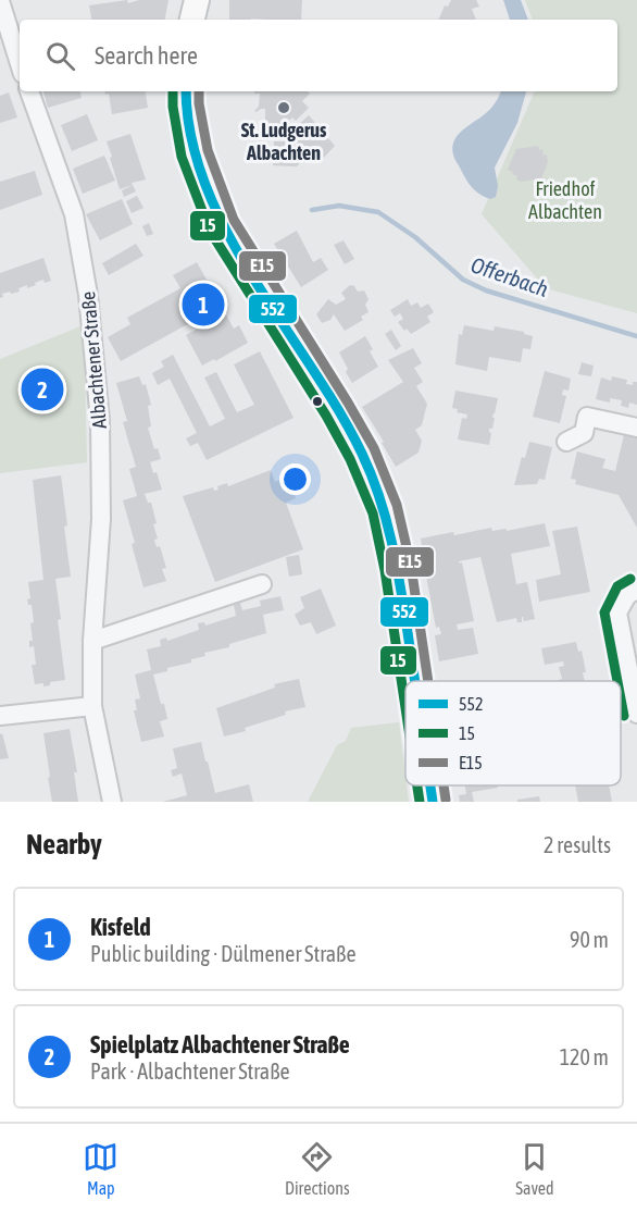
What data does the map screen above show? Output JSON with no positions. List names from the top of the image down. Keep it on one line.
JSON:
{"streets":{"street":["Albachtener Straße"]},"water":["Offerbach"],"parks":["Friedhof Albachten"],"places":["St. Ludgerus Albachten"],"lines":["transit line 552","transit line 15","transit line E15"],"legend":["552","15","E15"],"page":{"search":"Search here","pins":["1","2"],"heading":["Nearby","2 results"],"list":[{"mark":"1","name":"Kisfeld","note":"Public building · Dülmener Straße","value":"90 m"},{"mark":"2","name":"Spielplatz Albachtener Straße","note":"Park · Albachtener Straße","value":"120 m"}],"nav":["Map","Directions","Saved"]}}
